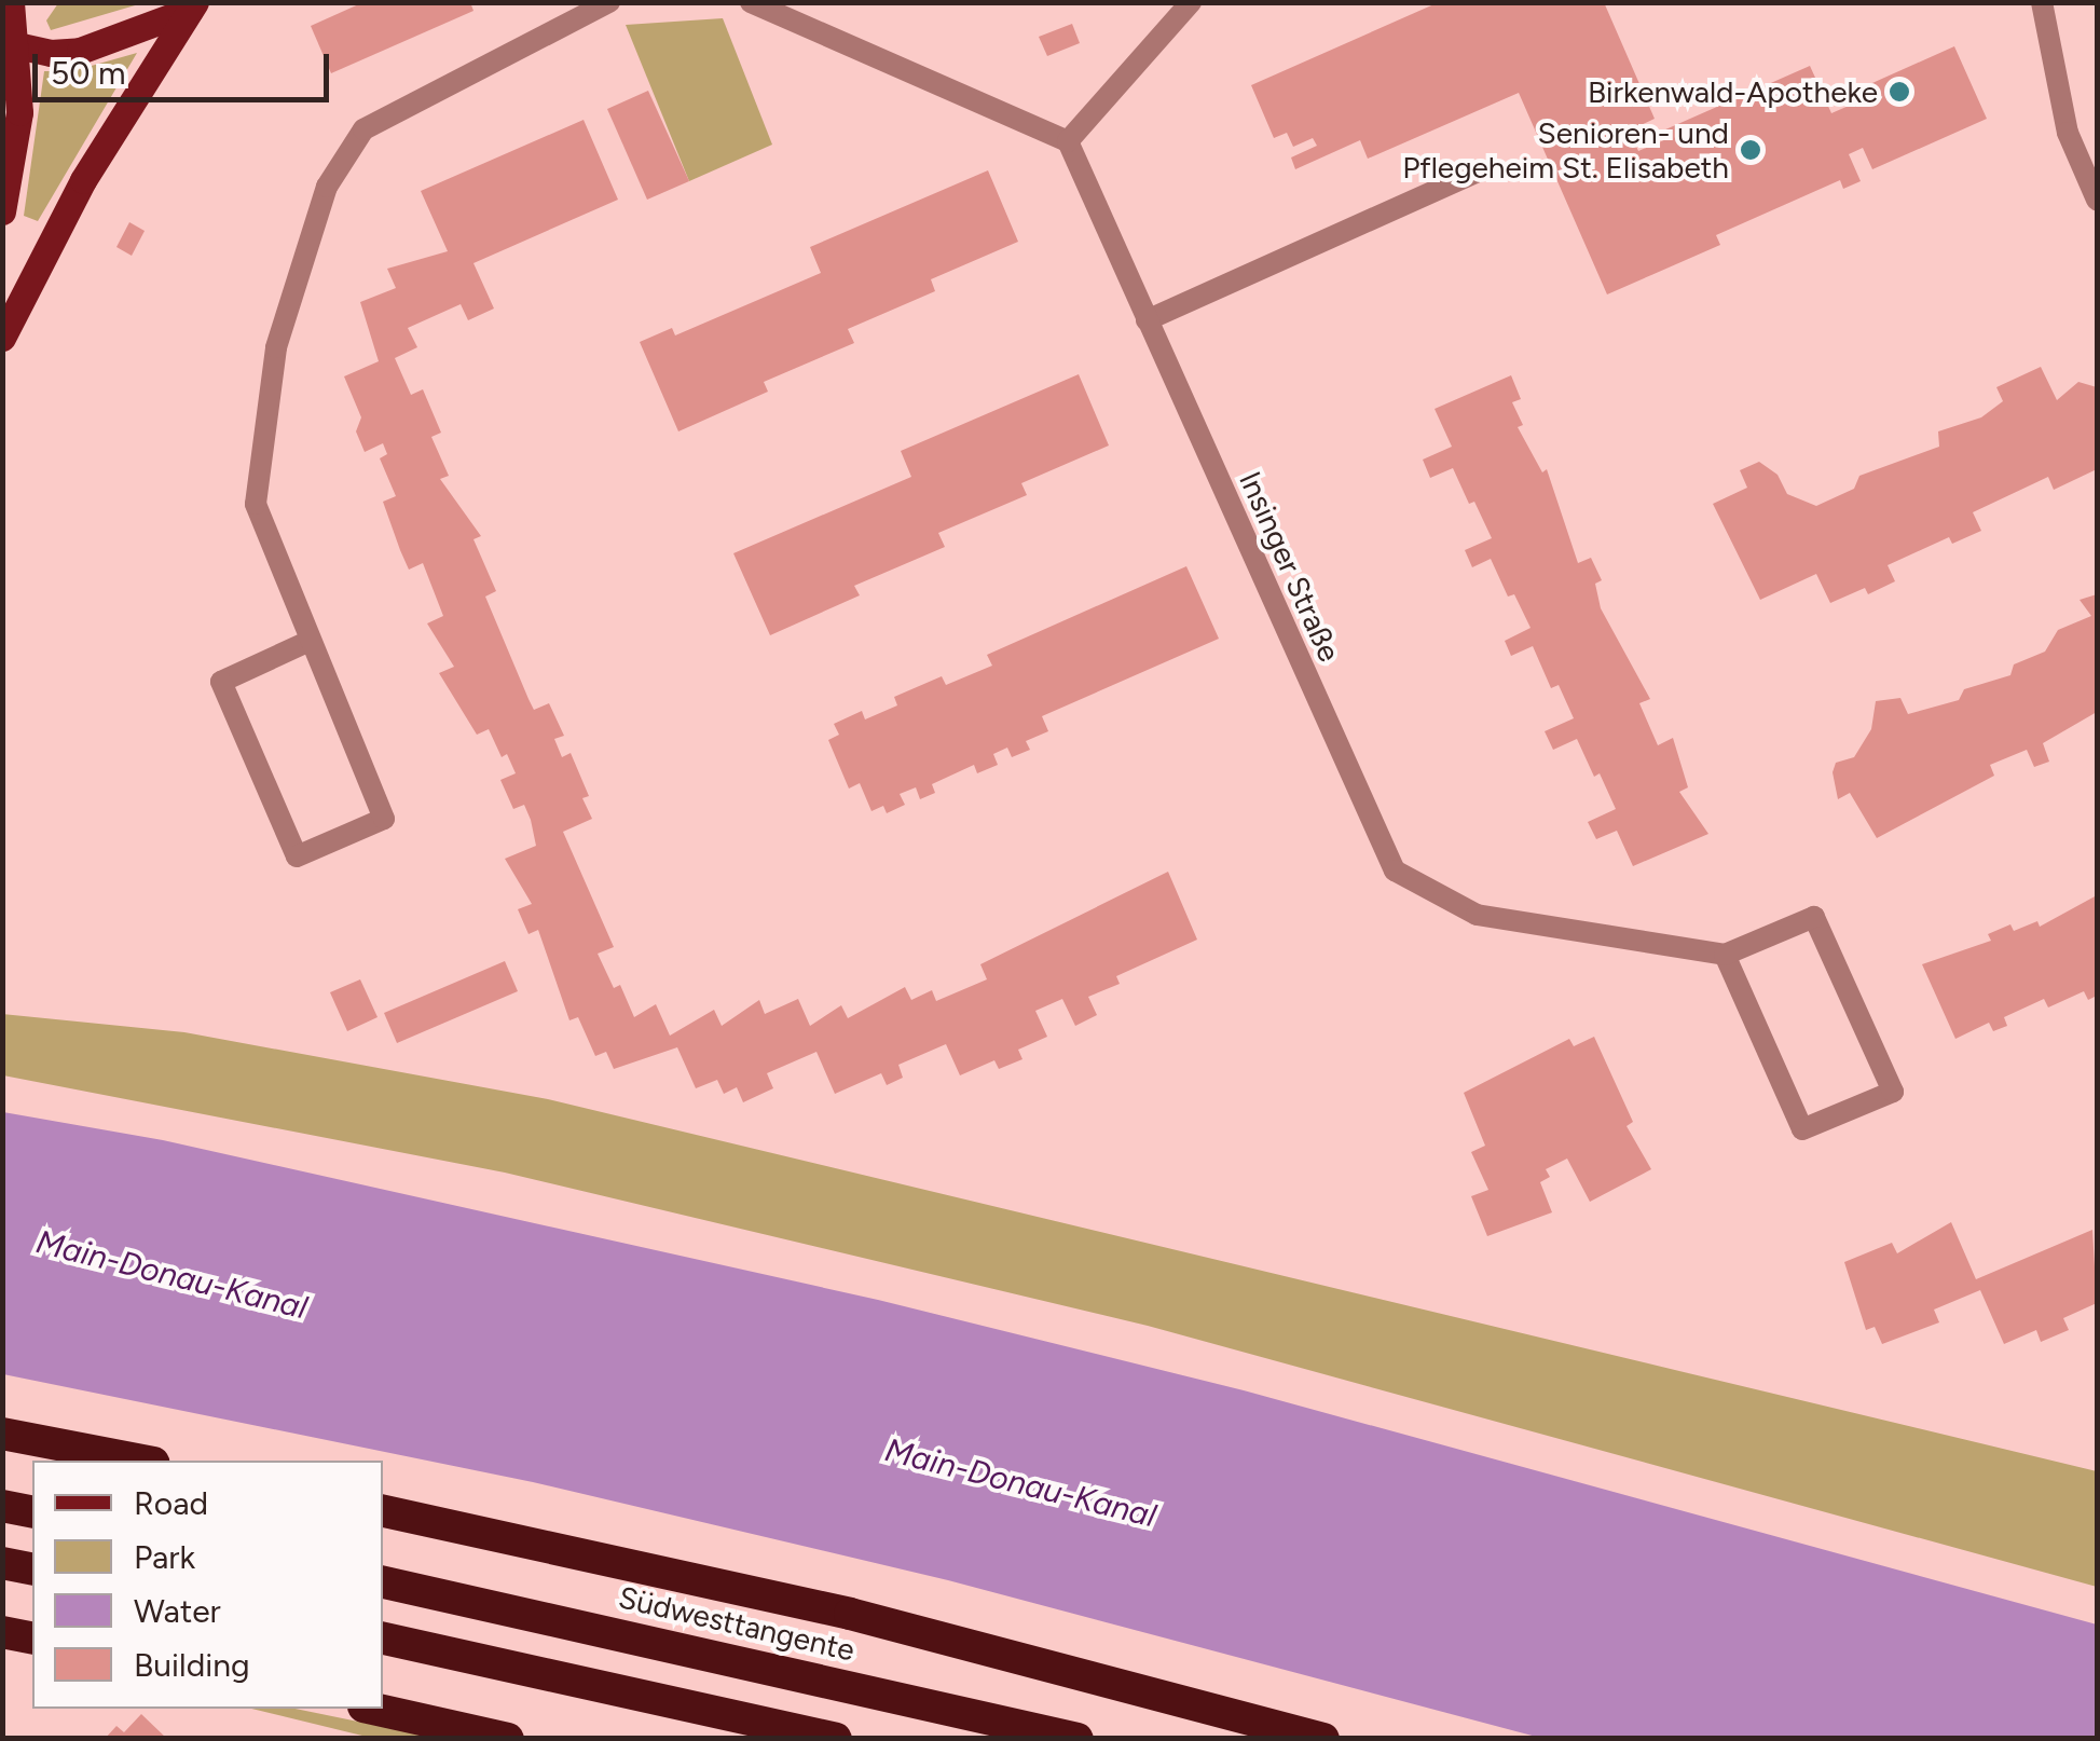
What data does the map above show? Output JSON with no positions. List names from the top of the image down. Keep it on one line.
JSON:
{"streets":{"highway":["Südwesttangente"],"street":["Insinger Straße"]},"water":["Main-Donau-Kanal"],"places":["Birkenwald-Apotheke","Senioren- und Pflegeheim St. Elisabeth"],"legend":["Road","Park","Water","Building"],"scale_bar":"50 m"}
